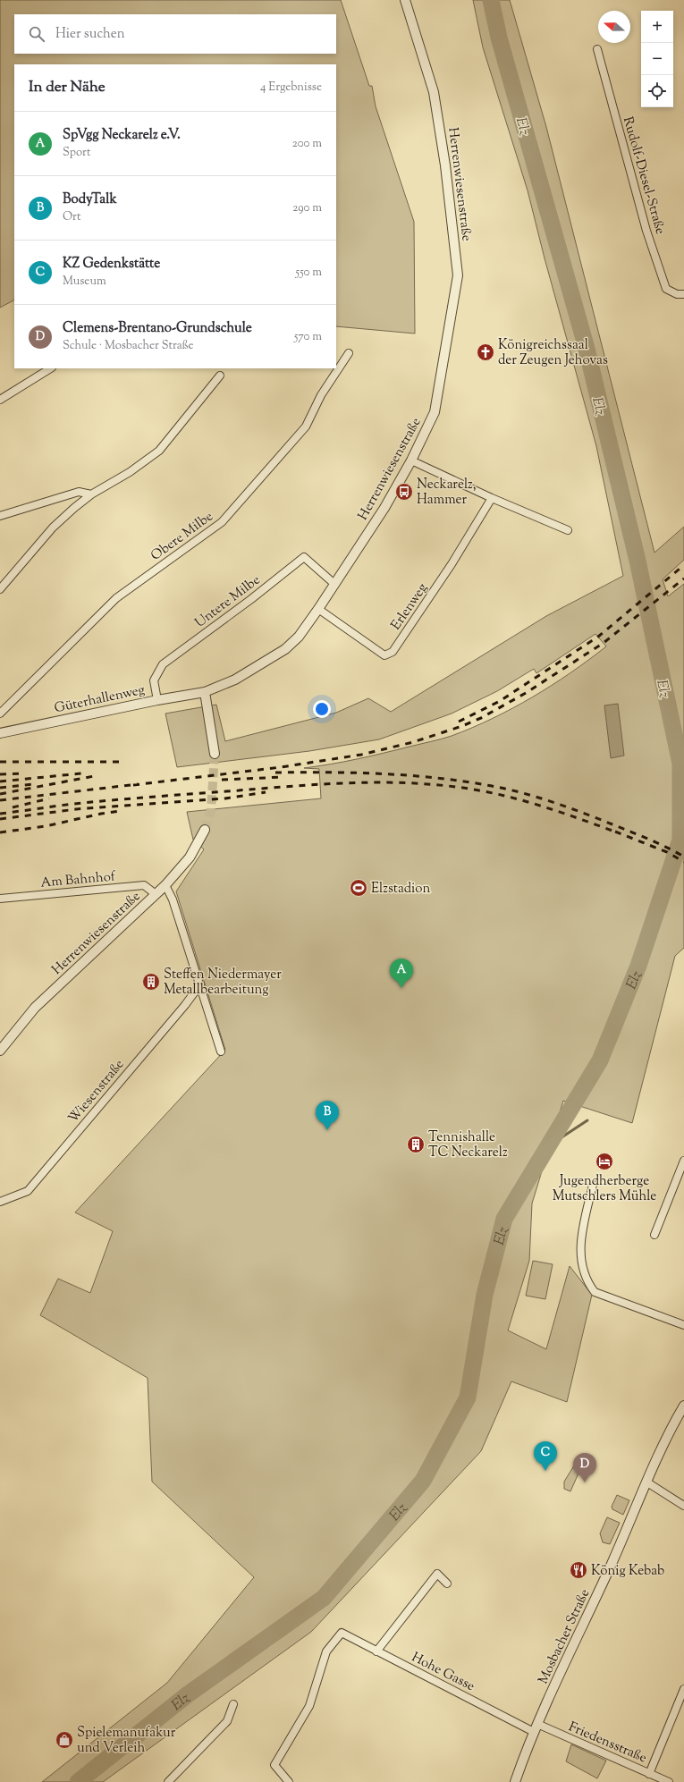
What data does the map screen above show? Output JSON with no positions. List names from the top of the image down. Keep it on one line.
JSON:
{"streets":{"street":["Rudolf-Diesel-Straße","Herrenwiesenstraße","Obere Milbe","Untere Milbe","Erlenweg","Güterhallenweg","Am Bahnhof","Wiesenstraße","Mosbacher Straße","Hohe Gasse","Friedensstraße"]},"crossings":[["Herrenwiesenstraße","Untere Milbe"],["Herrenwiesenstraße","Erlenweg"],["Herrenwiesenstraße","Güterhallenweg"],["Herrenwiesenstraße","Am Bahnhof"],["Untere Milbe","Güterhallenweg"],["Mosbacher Straße","Hohe Gasse"],["Mosbacher Straße","Friedensstraße"],["Hohe Gasse","Friedensstraße"]],"water":["Elz"],"places":{"church":["Königreichssaal der Zeugen Jehovas"],"bus stop":["Neckarelz, Hammer"],"sports":["Elzstadion"],"building":["Steffen Niedermayer Metallbearbeitung","Tennishalle TC Neckarelz"],"hotel":["Jugendherberge Mutschlers Mühle"],"restaurant":["König Kebab"],"shop":["Spielemanufakur und Verleih"]},"north":"left","page":{"map_buttons":["+","−"],"search":"Hier suchen","heading":["In der Nähe","4 Ergebnisse"],"list":[{"mark":"A","name":"SpVgg Neckarelz e.V.","note":"Sport","value":"200 m"},{"mark":"B","name":"BodyTalk","note":"Ort","value":"290 m"},{"mark":"C","name":"KZ Gedenkstätte","note":"Museum","value":"550 m"},{"mark":"D","name":"Clemens-Brentano-Grundschule","note":"Schule · Mosbacher Straße","value":"570 m"}],"pins":["A","B","C","D"]}}
